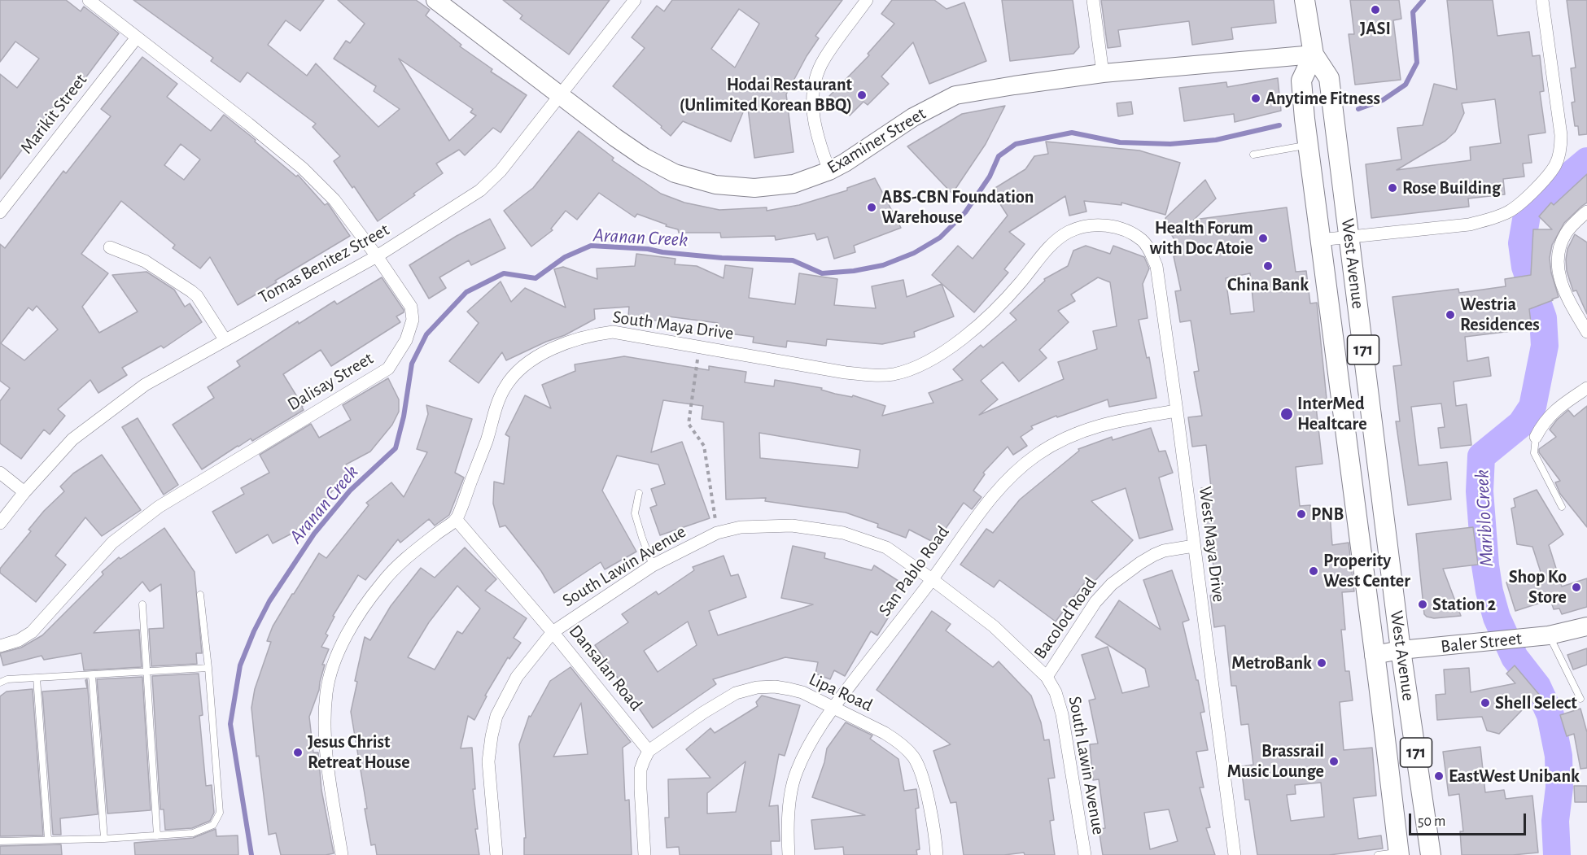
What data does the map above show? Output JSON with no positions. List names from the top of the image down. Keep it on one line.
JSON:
{"streets":{"main road":["West Avenue","171"],"street":["Marikit Street","Examiner Street","Tomas Benitez Street","South Maya Drive","Dalisay Street","West Maya Drive","South Lawin Avenue","San Pablo Road","Bacolod Road","Baler Street","Dansalan Road","Lipa Road"]},"crossings":[["Marikit Street","Dalisay Street"],["Examiner Street","Tomas Benitez Street"],["Examiner Street","West Avenue"],["Tomas Benitez Street","Dalisay Street"],["West Avenue","Baler Street"],["South Maya Drive","West Maya Drive"],["South Maya Drive","Dansalan Road"],["West Maya Drive","San Pablo Road"],["West Maya Drive","Bacolod Road"],["South Lawin Avenue","San Pablo Road"],["South Lawin Avenue","Bacolod Road"],["South Lawin Avenue","Dansalan Road"],["San Pablo Road","Lipa Road"],["Dansalan Road","Lipa Road"]],"water":["Aranan Creek","Mariblo Creek"],"places":["JASI","Hodai Restaurant (Unlimited Korean BBQ)","Anytime Fitness","Rose Building","ABS-CBN Foundation Warehouse","Health Forum with Doc Atoie","China Bank","Westria Residences","InterMed Healtcare","PNB","Properity West Center","Shop Ko Store","Station 2","MetroBank","Shell Select","Jesus Christ Retreat House","Brassrail Music Lounge","EastWest Unibank"],"scale_bar":"50 m"}
